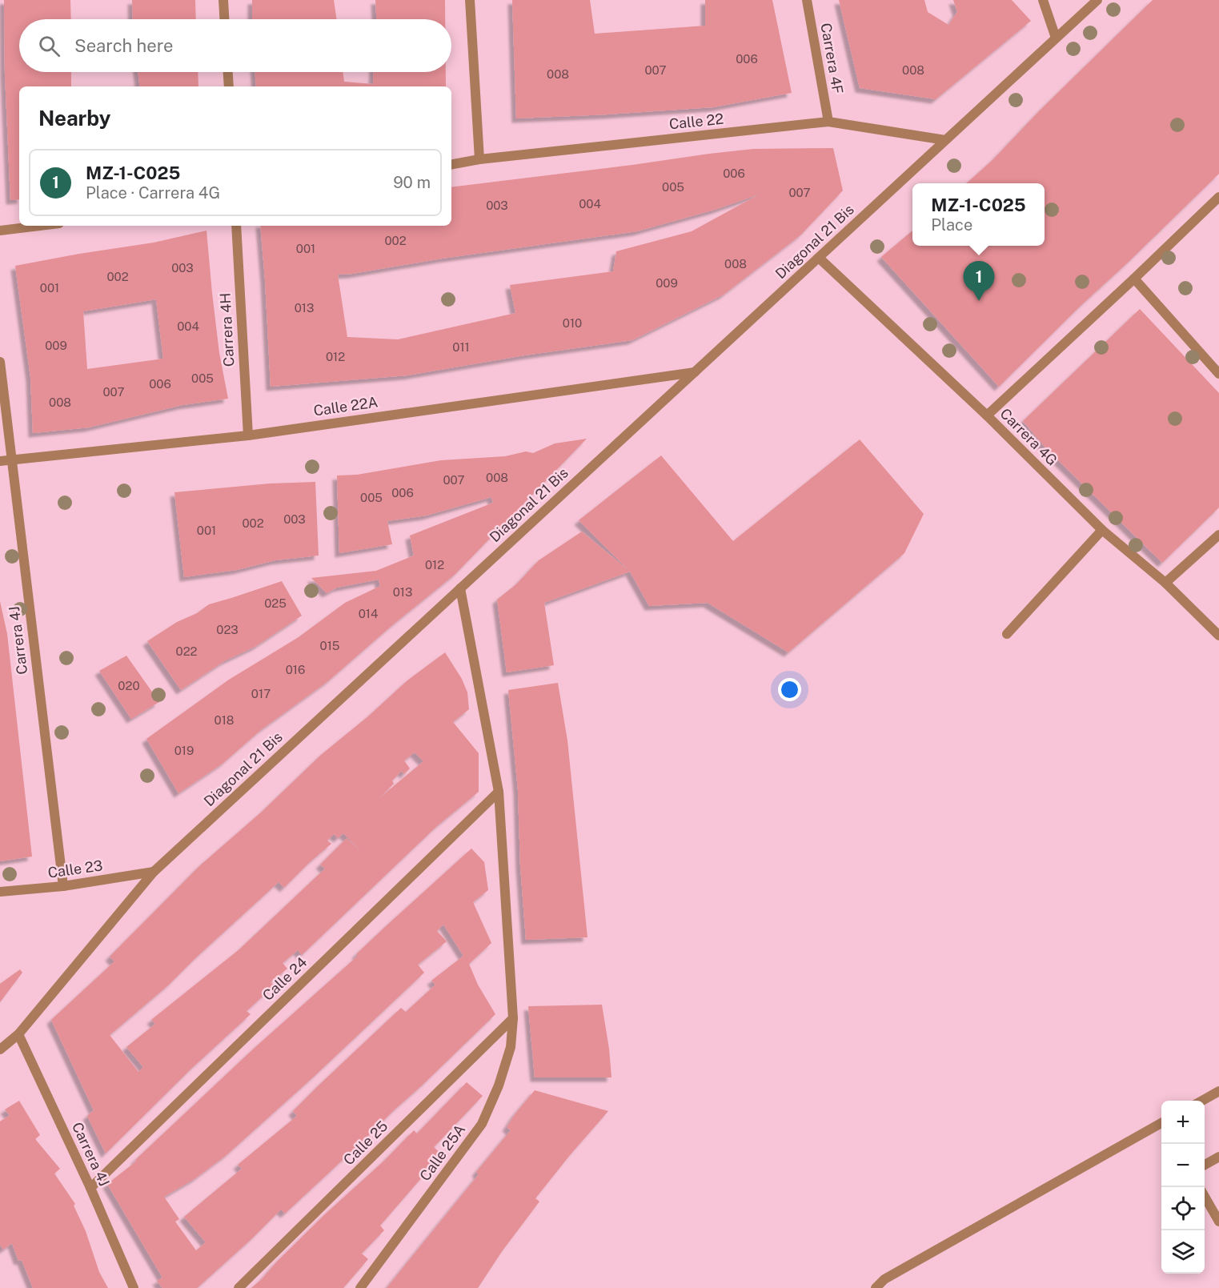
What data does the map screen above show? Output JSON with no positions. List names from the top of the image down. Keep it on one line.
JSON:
{"streets":{"street":["Carrera 4F","Calle 22","Diagonal 21 Bis","Carrera 4H","Calle 22A","Carrera 4G","Carrera 4J","Calle 23","Calle 24","Calle 25","Calle 25A"]},"crossings":[["Carrera 4F","Calle 22"],["Calle 22","Diagonal 21 Bis"],["Diagonal 21 Bis","Calle 22A"],["Diagonal 21 Bis","Carrera 4G"],["Diagonal 21 Bis","Carrera 4J"],["Diagonal 21 Bis","Calle 23"],["Diagonal 21 Bis","Calle 25A"],["Carrera 4H","Calle 22A"],["Calle 22A","Carrera 4J"],["Carrera 4J","Calle 23"],["Carrera 4J","Calle 24"],["Calle 24","Calle 25A"],["Calle 25","Calle 25A"]],"house_numbers":["006","007","008","008","006","005","007","004","003","002","001","008","003","002","009","001","013","010","004","009","011","012","005","006","007","008","008","007","006","005","003","002","001","012","013","025","014","023","015","022","016","020","017","018","019"],"page":{"search":"Search here","heading":"Nearby","list":[{"mark":"1","name":"MZ-1-C025","note":"Place · Carrera 4G","value":"90 m"}],"popup":["MZ-1-C025","Place"],"pins":"1","map_buttons":["+","−"]}}
